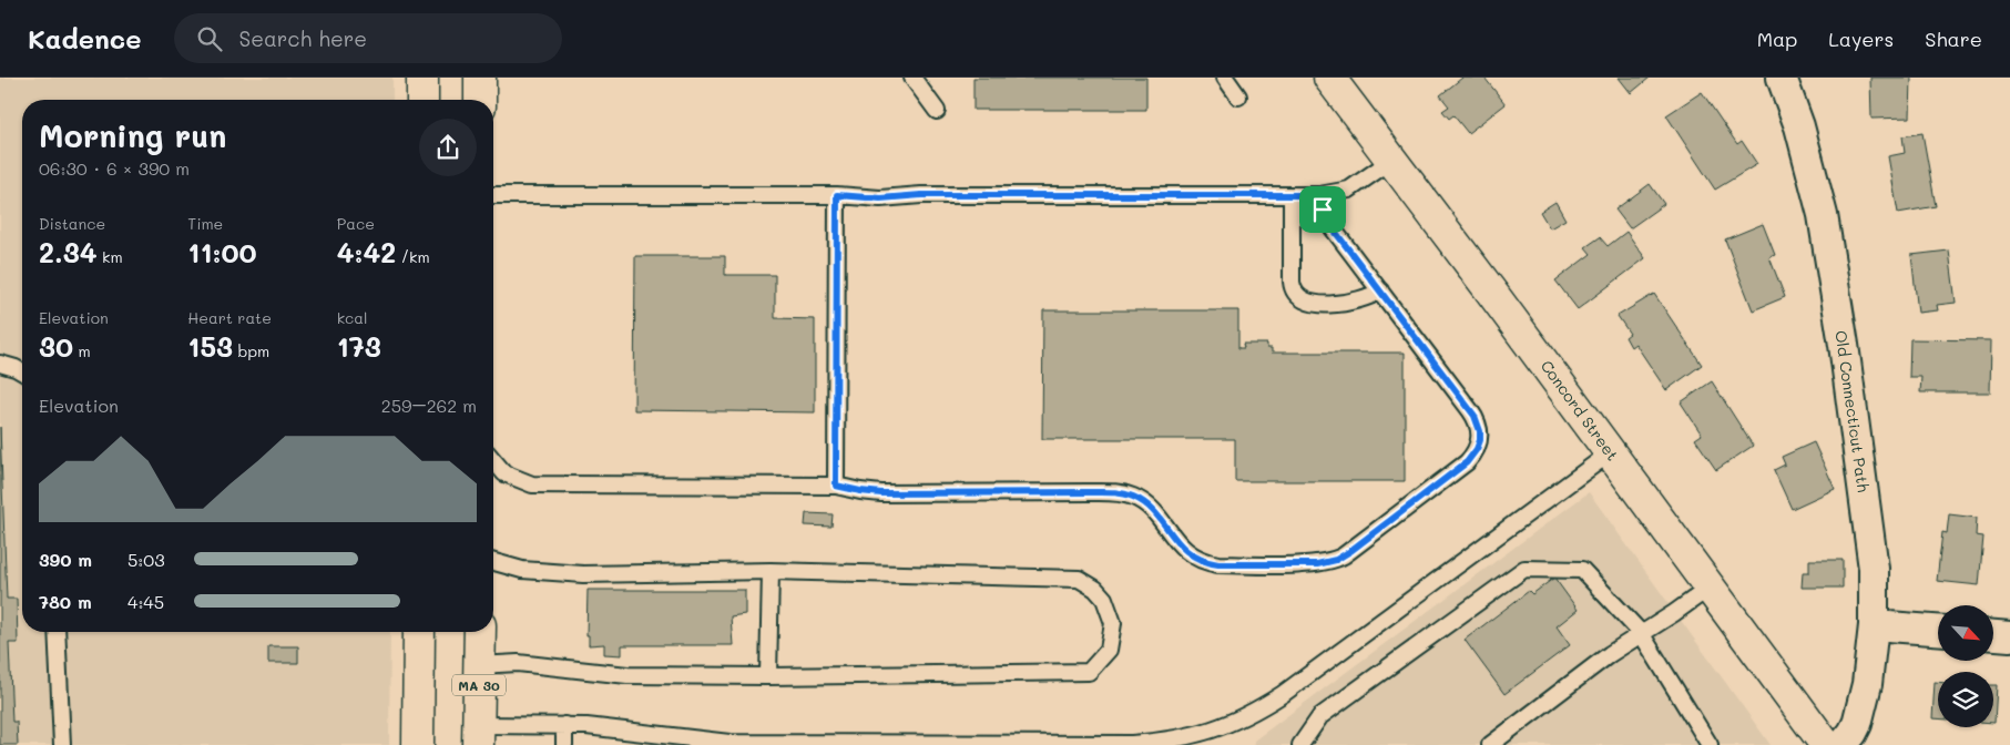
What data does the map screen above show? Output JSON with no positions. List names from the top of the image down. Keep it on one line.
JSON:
{"streets":{"main road":["Concord Street","MA 30"],"street":["Old Connecticut Path"]},"north":"bottom right","page":{"header":"Kadence","search":"Search here","nav":["Map","Layers","Share"],"heading":["Morning run","06:30 · 6 × 390 m"],"stats":[["Distance","2.34 km"],["Time","11:00"],["Pace","4:42 /km"],["Elevation","30 m"],["Heart rate","153 bpm"],["kcal","173"]],"chart":["Elevation","259–262 m"],"list":[{"name":"390 m","note":"5:03"},{"name":"780 m","note":"4:45"}]}}
